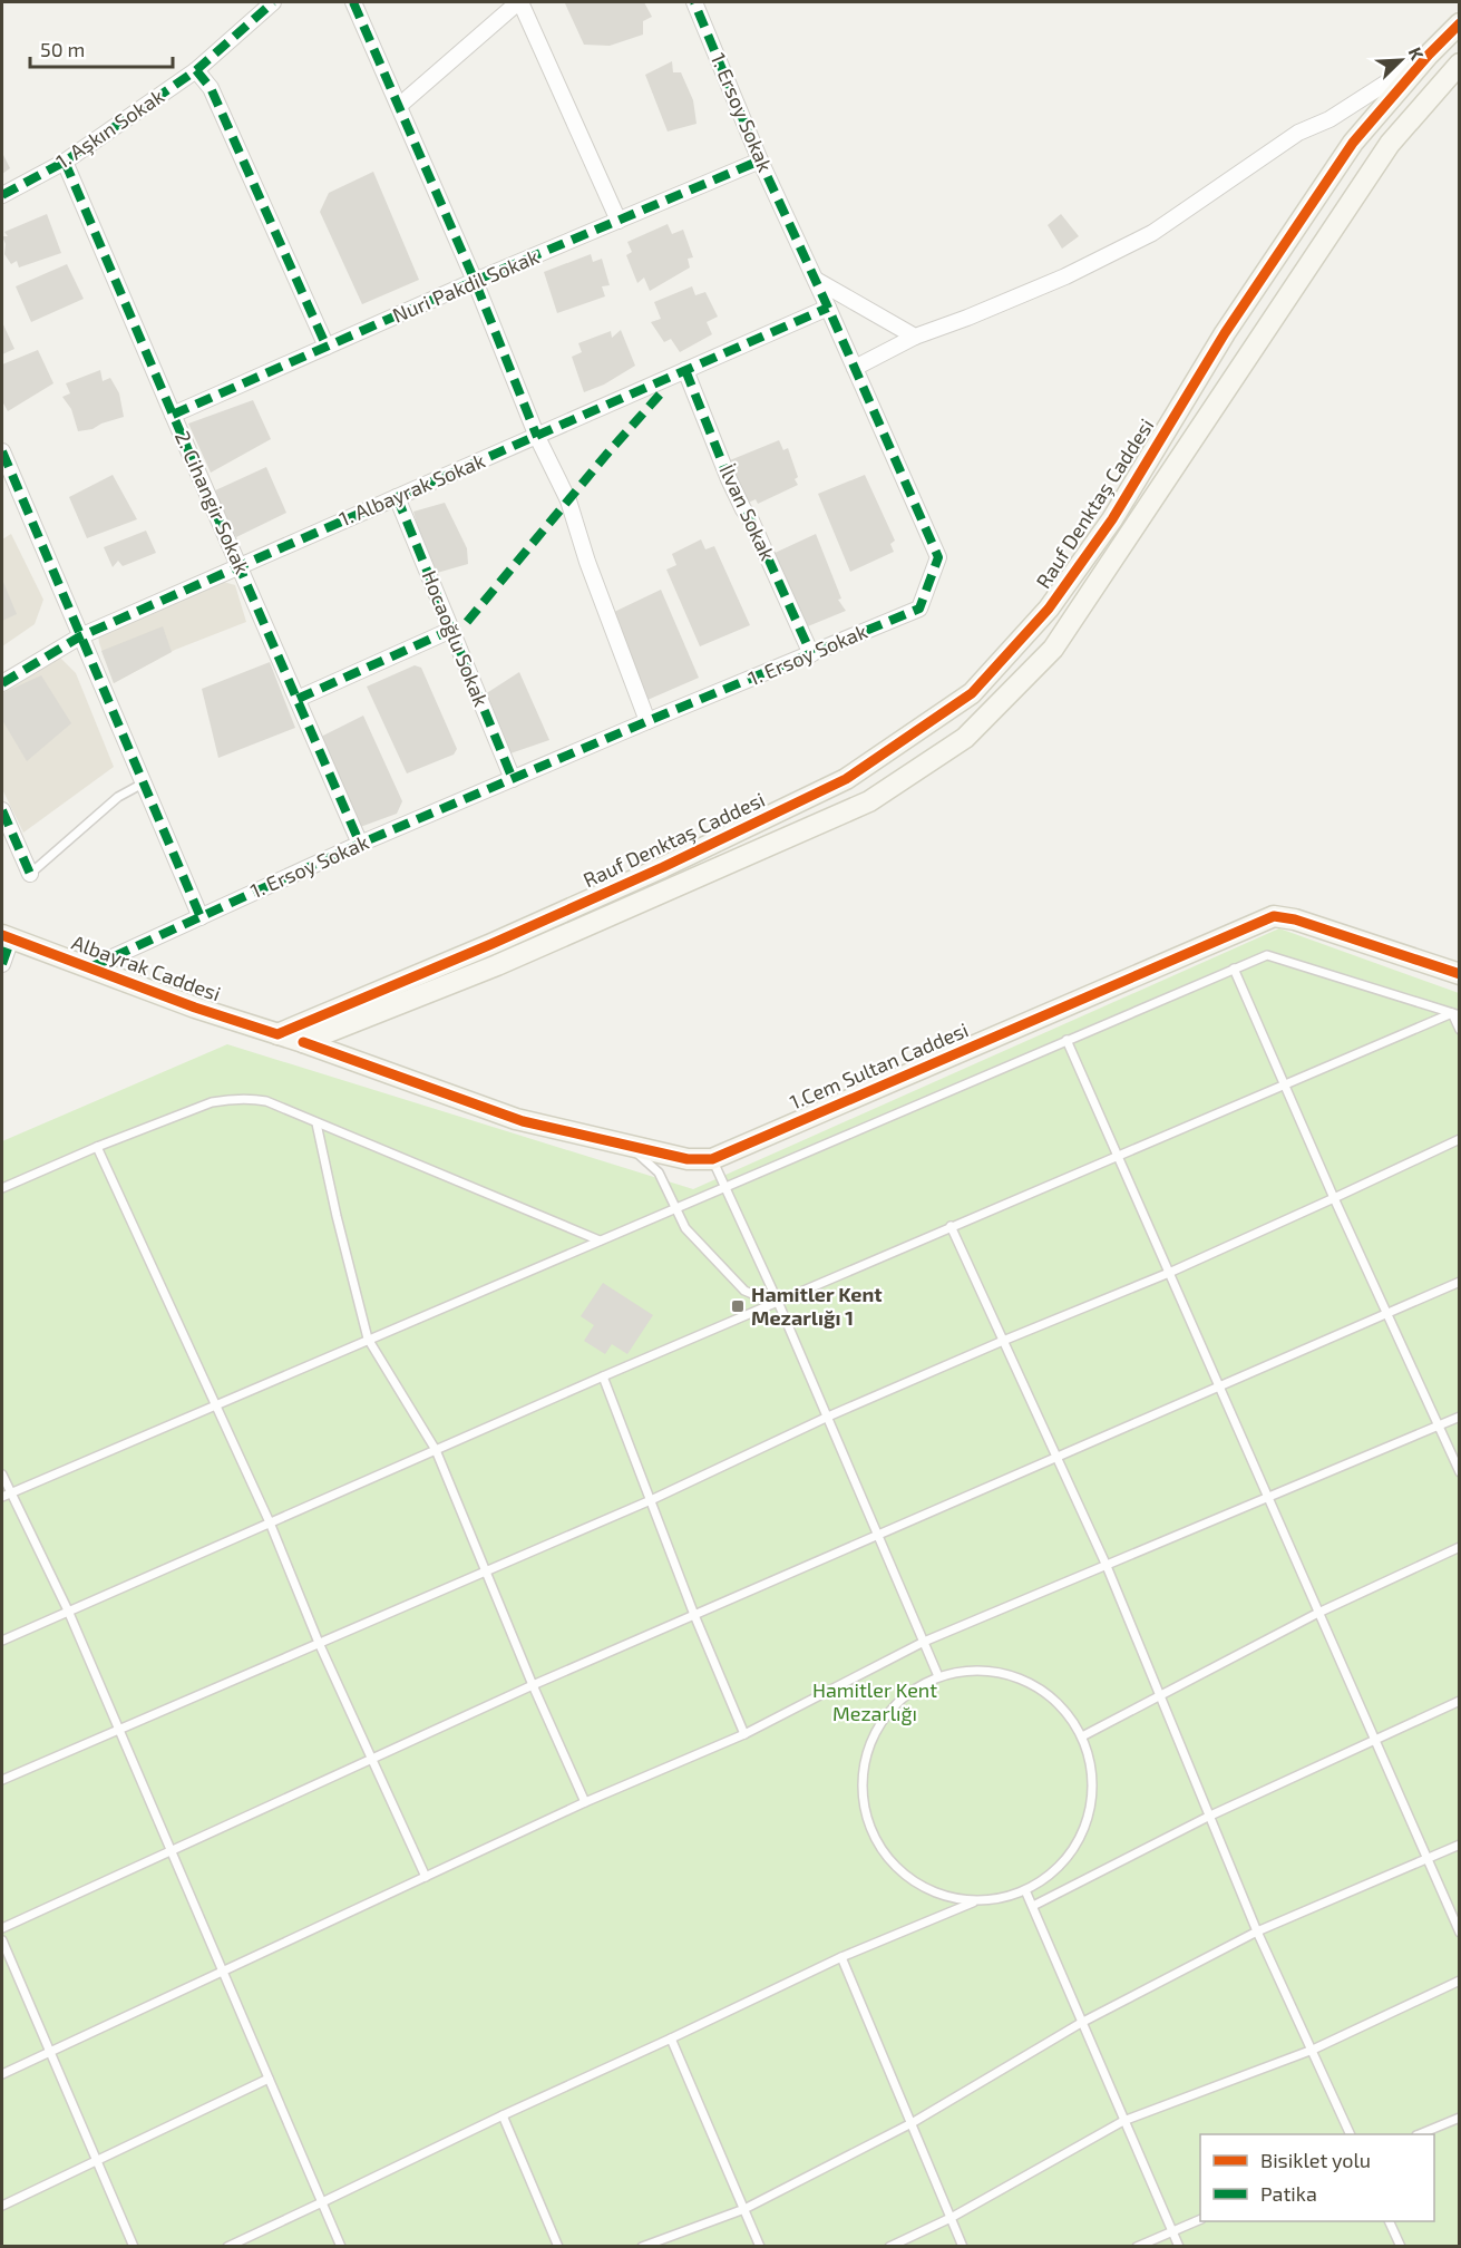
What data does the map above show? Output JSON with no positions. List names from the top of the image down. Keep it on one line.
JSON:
{"streets":{"street":["1. Ersoy Sokak","1. Aşkın Sokak","Nuri Pakdil Sokak","1. Albayrak Sokak","2. Cihangir Sokak","Rauf Denktaş Caddesi","İlvan Sokak","Hocaoğlu Sokak","Albayrak Caddesi","1.Cem Sultan Caddesi"]},"crossings":[["1. Ersoy Sokak","Nuri Pakdil Sokak"],["1. Ersoy Sokak","1. Albayrak Sokak"],["1. Ersoy Sokak","2. Cihangir Sokak"],["1. Ersoy Sokak","İlvan Sokak"],["1. Ersoy Sokak","Hocaoğlu Sokak"],["1. Ersoy Sokak","Albayrak Caddesi"],["1. Aşkın Sokak","2. Cihangir Sokak"],["Nuri Pakdil Sokak","2. Cihangir Sokak"],["1. Albayrak Sokak","2. Cihangir Sokak"],["1. Albayrak Sokak","İlvan Sokak"],["1. Albayrak Sokak","Hocaoğlu Sokak"],["Rauf Denktaş Caddesi","Albayrak Caddesi"],["Rauf Denktaş Caddesi","1.Cem Sultan Caddesi"]],"parks":["Hamitler Kent Mezarlığı"],"places":{"transit":["Hamitler Kent Mezarlığı 1"]},"legend":["Bisiklet yolu","Patika"],"scale_bar":"50 m","north":"top right"}
